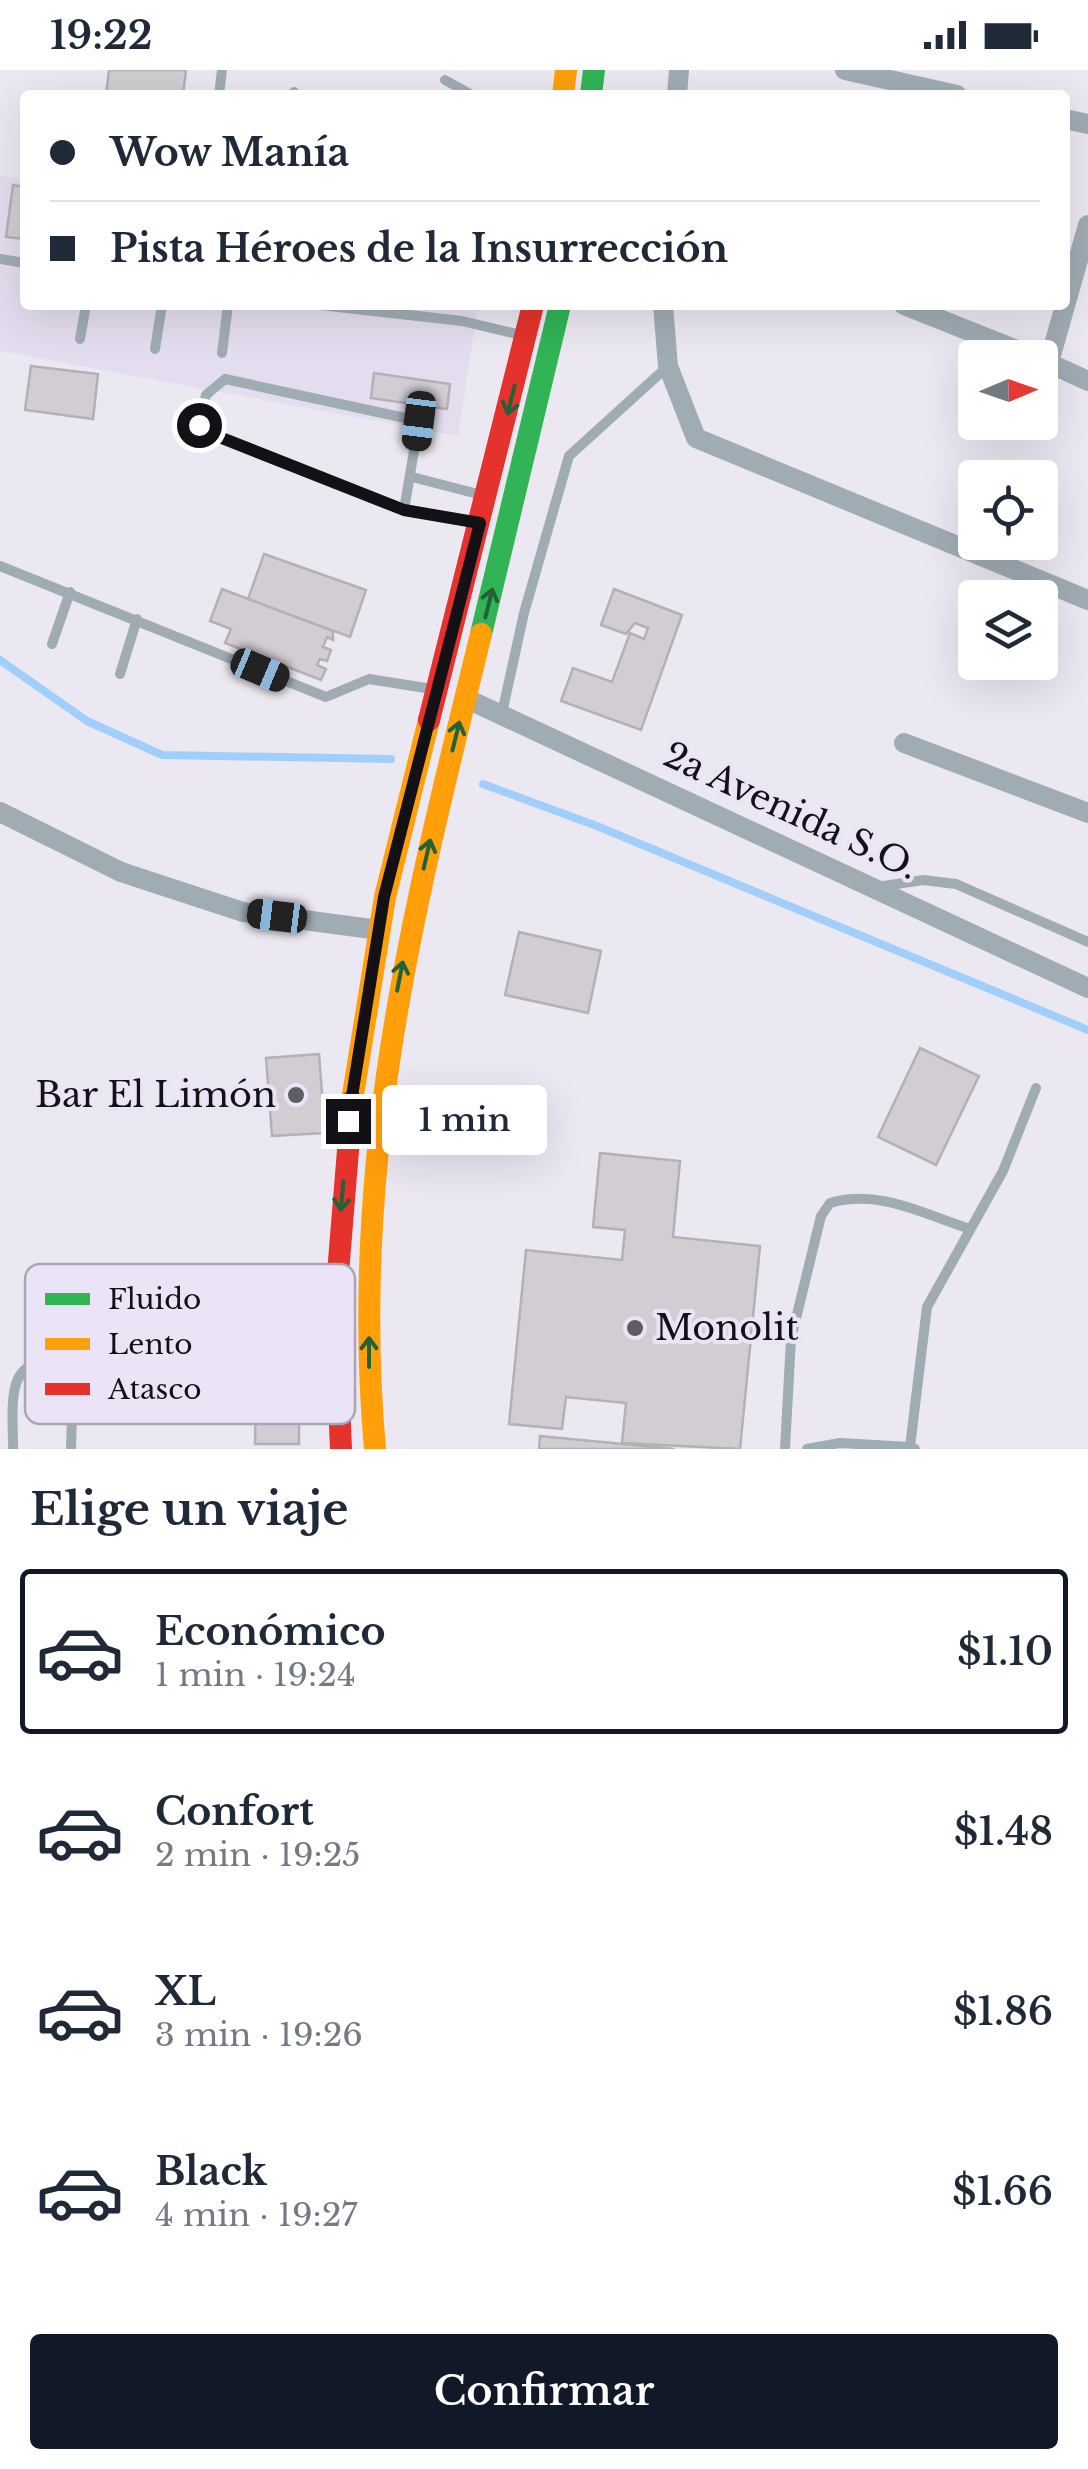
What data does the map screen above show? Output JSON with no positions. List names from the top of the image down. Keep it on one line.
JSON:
{"streets":{"street":["2a Avenida S.O."]},"places":["Bar El Limón","Monolit"],"legend":["Fluido","Lento","Atasco"],"north":"right","page":{"status":"19:22","banner":["Wow Manía","Pista Héroes de la Insurrección"],"bubble":"1 min","heading":"Elige un viaje","list":[{"name":"Económico","note":"1 min · 19:24","value":"$1.10"},{"name":"Confort","note":"2 min · 19:25","value":"$1.48"},{"name":"XL","note":"3 min · 19:26","value":"$1.86"},{"name":"Black","note":"4 min · 19:27","value":"$1.66"}],"buttons":"Confirmar"}}
